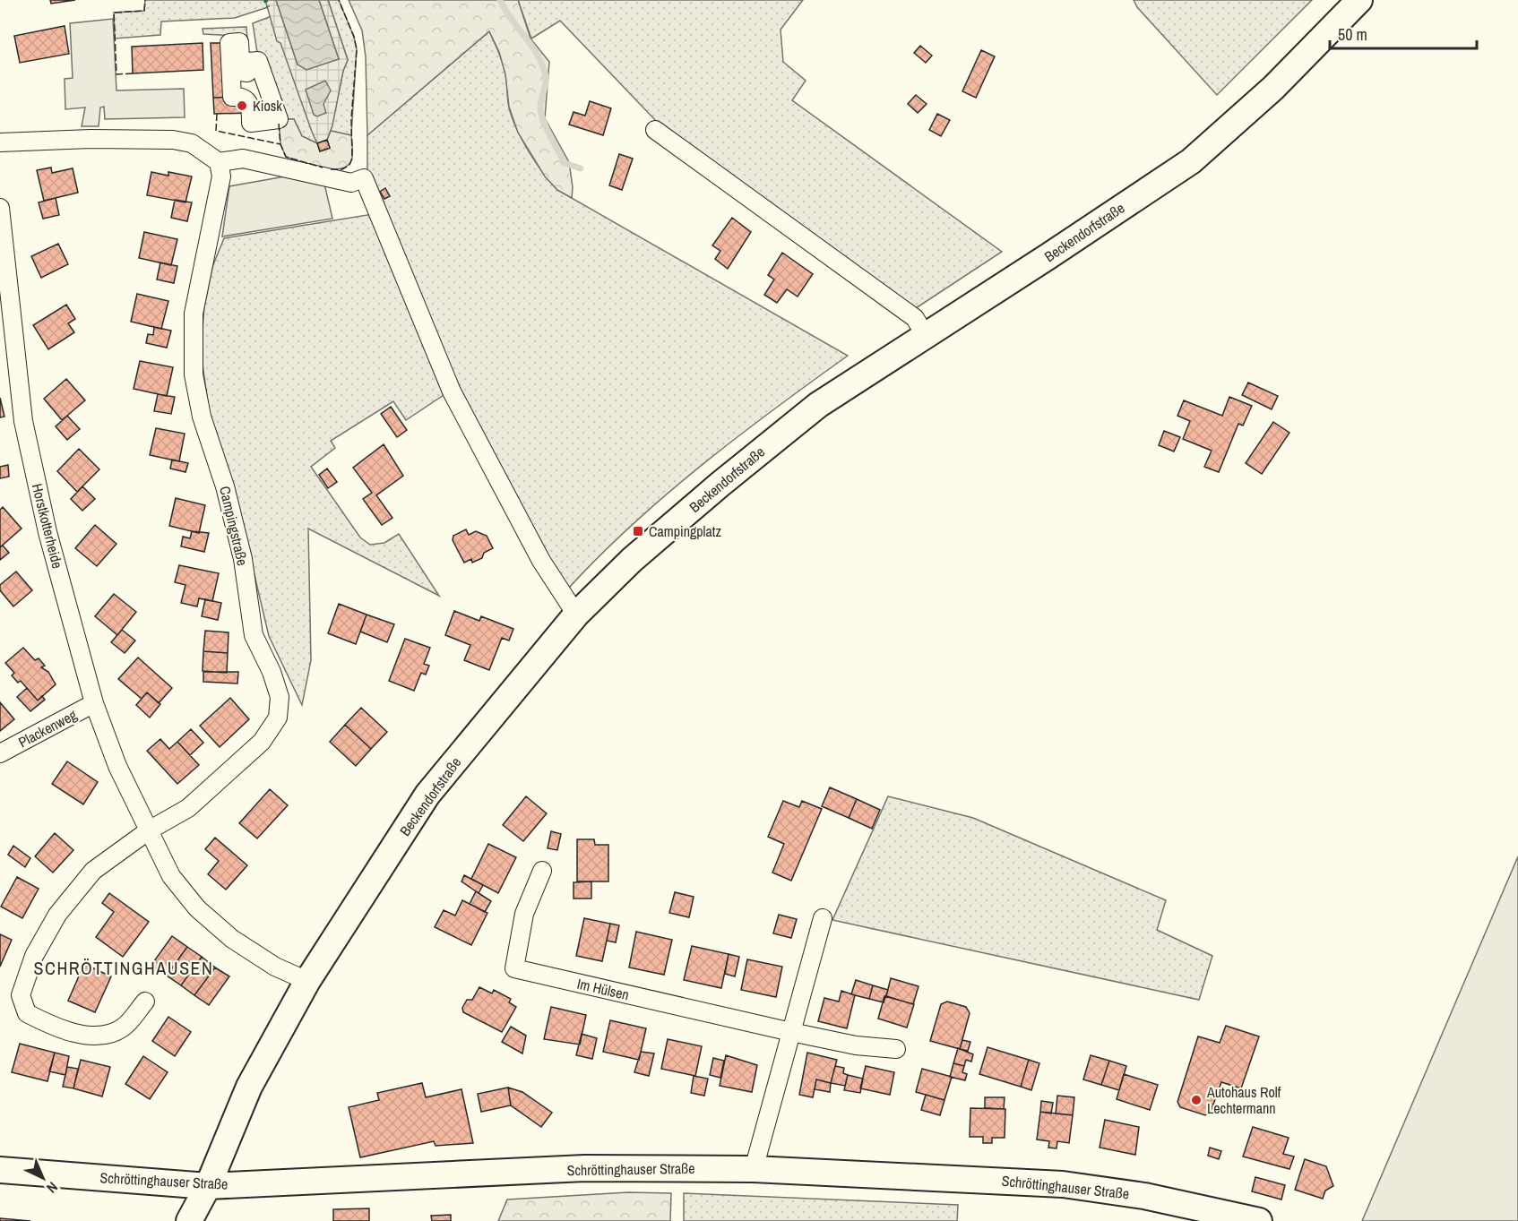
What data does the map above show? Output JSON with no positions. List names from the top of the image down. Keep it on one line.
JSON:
{"streets":{"street":["Beckendorfstraße","Horstkotterheide","Campingstraße","Plackenweg","Im Hülsen","Schröttinghauser Straße"]},"crossings":[["Beckendorfstraße","Horstkotterheide"],["Beckendorfstraße","Schröttinghauser Straße"],["Horstkotterheide","Campingstraße"],["Horstkotterheide","Plackenweg"]],"districts":["SCHRÖTTINGHAUSEN"],"places":{"other":["Kiosk","Autohaus Rolf Lechtermann"],"transit":["Campingplatz"]},"scale_bar":"50 m","north":"bottom right"}
